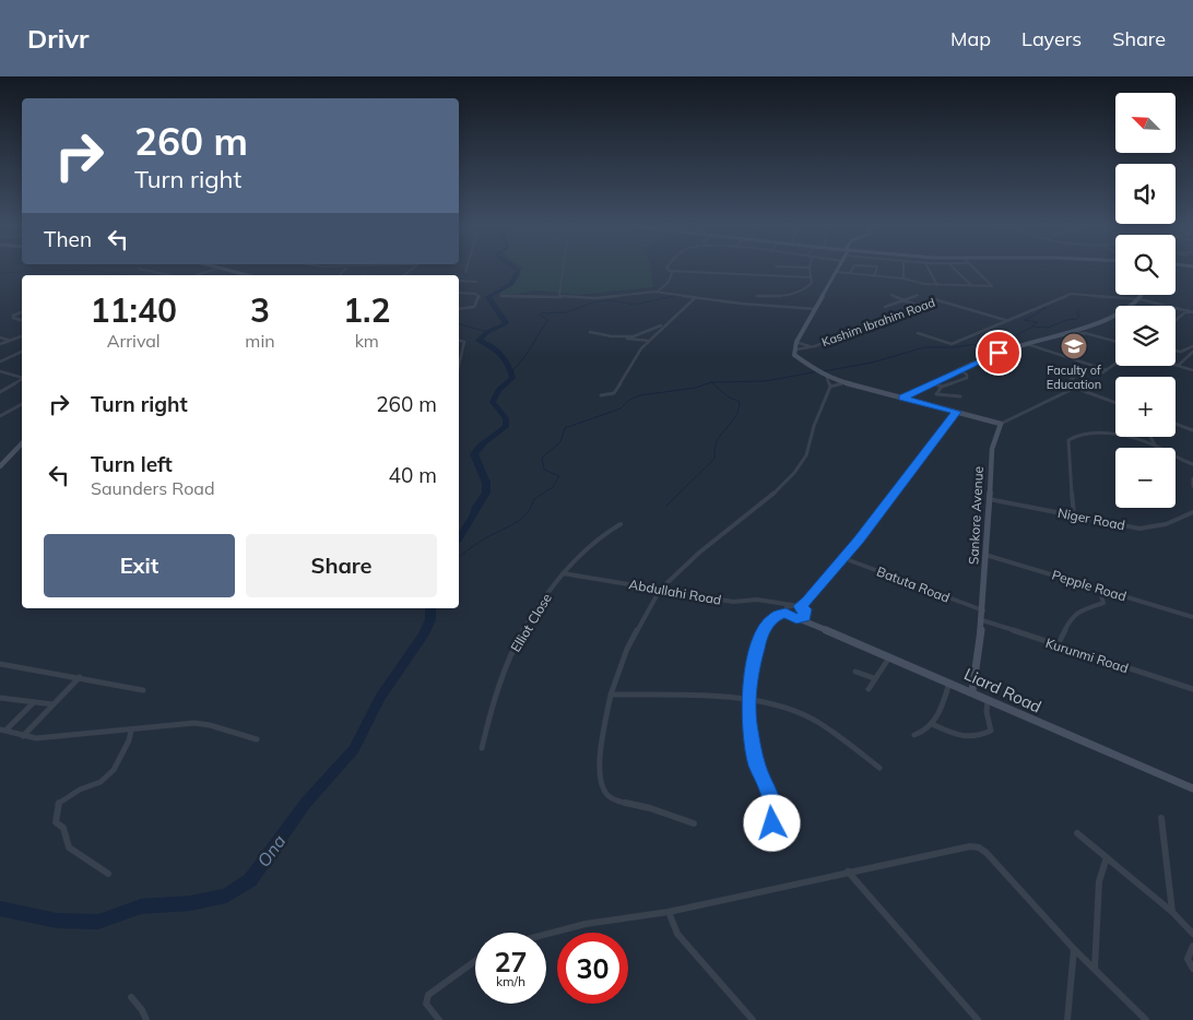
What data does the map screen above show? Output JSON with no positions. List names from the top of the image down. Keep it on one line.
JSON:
{"streets":{"street":["Kashim Ibrahim Road","Sankore Avenue","Niger Road","Batuta Road","Pepple Road","Abdullahi Road","Elliot Close","Kurunmi Road","Liard Road"]},"crossings":[["Sankore Avenue","Niger Road"],["Sankore Avenue","Batuta Road"],["Sankore Avenue","Pepple Road"],["Sankore Avenue","Kurunmi Road"],["Sankore Avenue","Liard Road"],["Abdullahi Road","Elliot Close"]],"water":["Ona"],"places":{"school or university":["Faculty of Education"]},"north":"top left","page":{"header":"Drivr","nav":["Map","Layers","Share"],"map_buttons":["+","−"],"turn":["260 m","Turn right"],"then":"Then","eta":["11:40","Arrival","3","min","1.2","km"],"list":[{"name":"Turn right","value":"260 m"},{"name":"Turn left","note":"Saunders Road","value":"40 m"}],"buttons":["Exit","Share"],"speed":"27 km/h","limit":"30"}}
